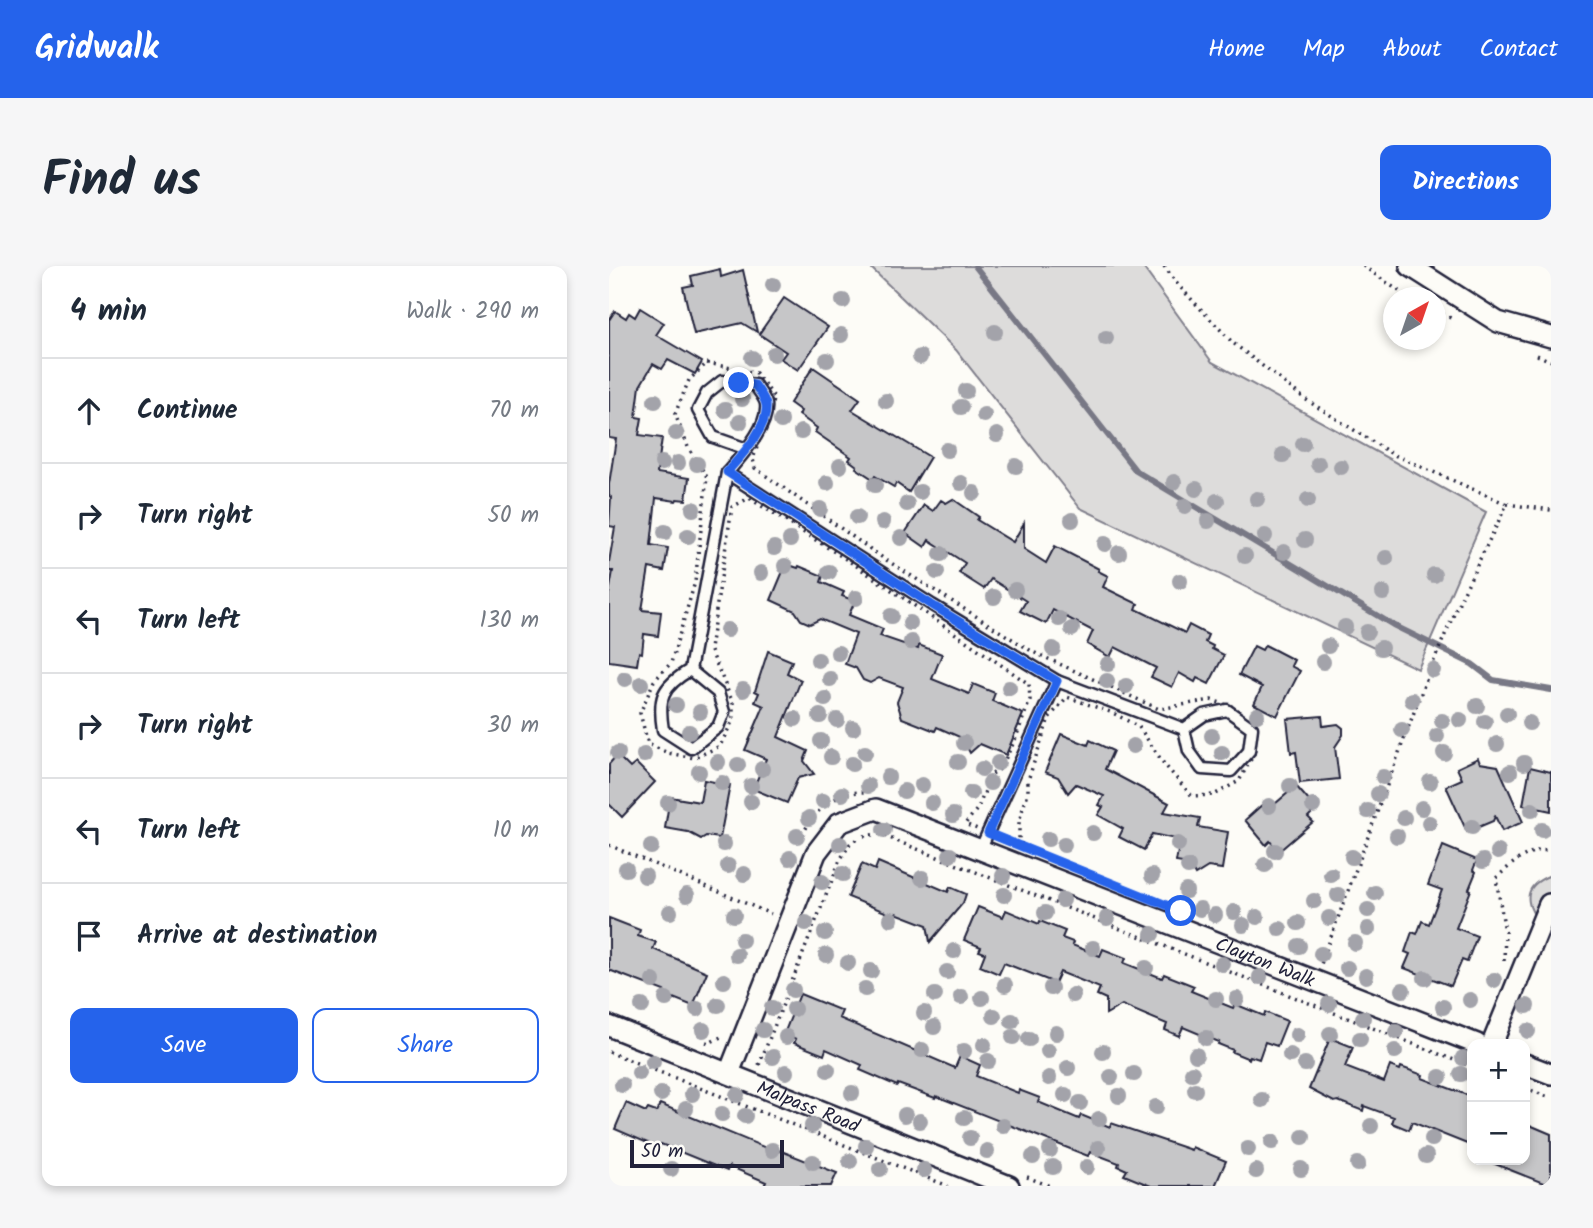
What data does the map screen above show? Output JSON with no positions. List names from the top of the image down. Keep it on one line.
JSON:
{"streets":{"street":["Clayton Walk","Malpass Road"]},"crossings":[["Clayton Walk","Malpass Road"]],"scale_bar":"50 m","north":"top right","page":{"header":"Gridwalk","nav":["Home","Map","About","Contact"],"title":"Find us","buttons":["Directions",["Save","Share"]],"heading":["4 min","Walk · 290 m"],"list":[["Continue","70 m"],["Turn right","50 m"],["Turn left","130 m"],["Turn right","30 m"],["Turn left","10 m"],"Arrive at destination"],"map_buttons":["+","−"],"scale":"50 m"}}
